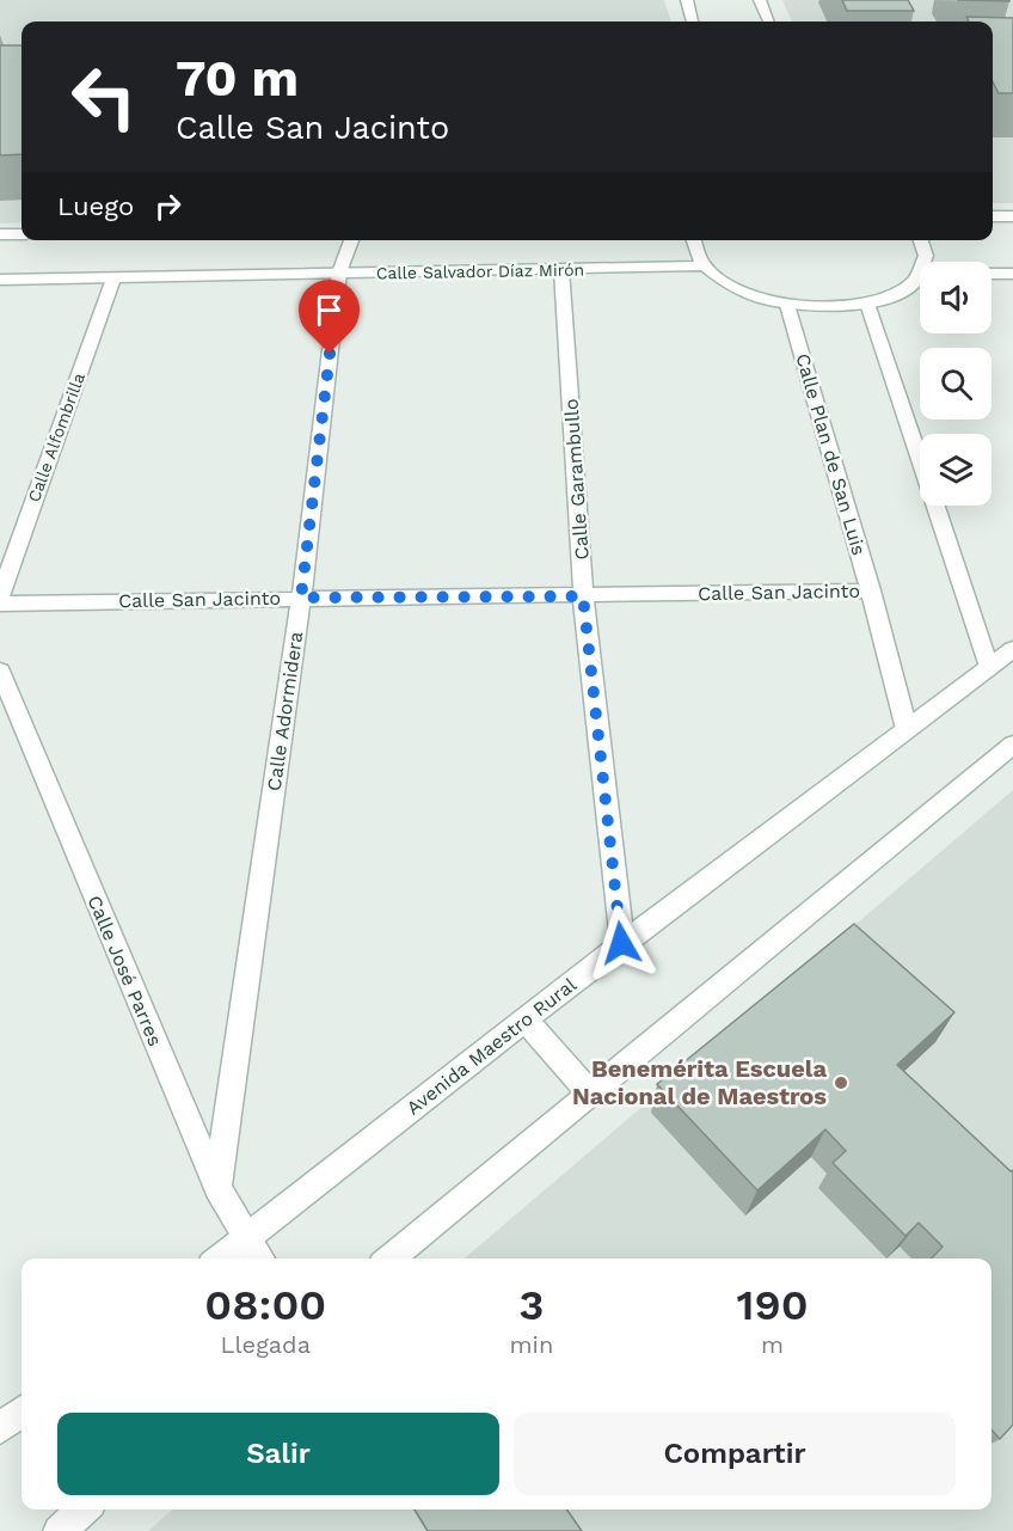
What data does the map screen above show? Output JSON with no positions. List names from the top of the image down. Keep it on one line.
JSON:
{"streets":{"street":["Calle Salvador Díaz Mirón","Calle Alfombrilla","Calle Plan de San Luis","Calle Garambullo","Calle San Jacinto","Calle Adormidera","Calle José Parres","Avenida Maestro Rural"]},"crossings":[["Calle Salvador Díaz Mirón","Calle Alfombrilla"],["Calle Salvador Díaz Mirón","Calle Garambullo"],["Calle Salvador Díaz Mirón","Calle Adormidera"],["Calle Plan de San Luis","Calle San Jacinto"],["Calle Plan de San Luis","Avenida Maestro Rural"],["Calle Garambullo","Calle San Jacinto"],["Calle Garambullo","Avenida Maestro Rural"],["Calle San Jacinto","Calle Adormidera"],["Calle Adormidera","Calle José Parres"],["Calle José Parres","Avenida Maestro Rural"]],"places":["Benemérita Escuela Nacional de Maestros"],"page":{"turn":["70 m","Calle San Jacinto"],"then":"Luego","eta":["08:00","Llegada","3","min","190","m"],"buttons":["Salir","Compartir"]}}
